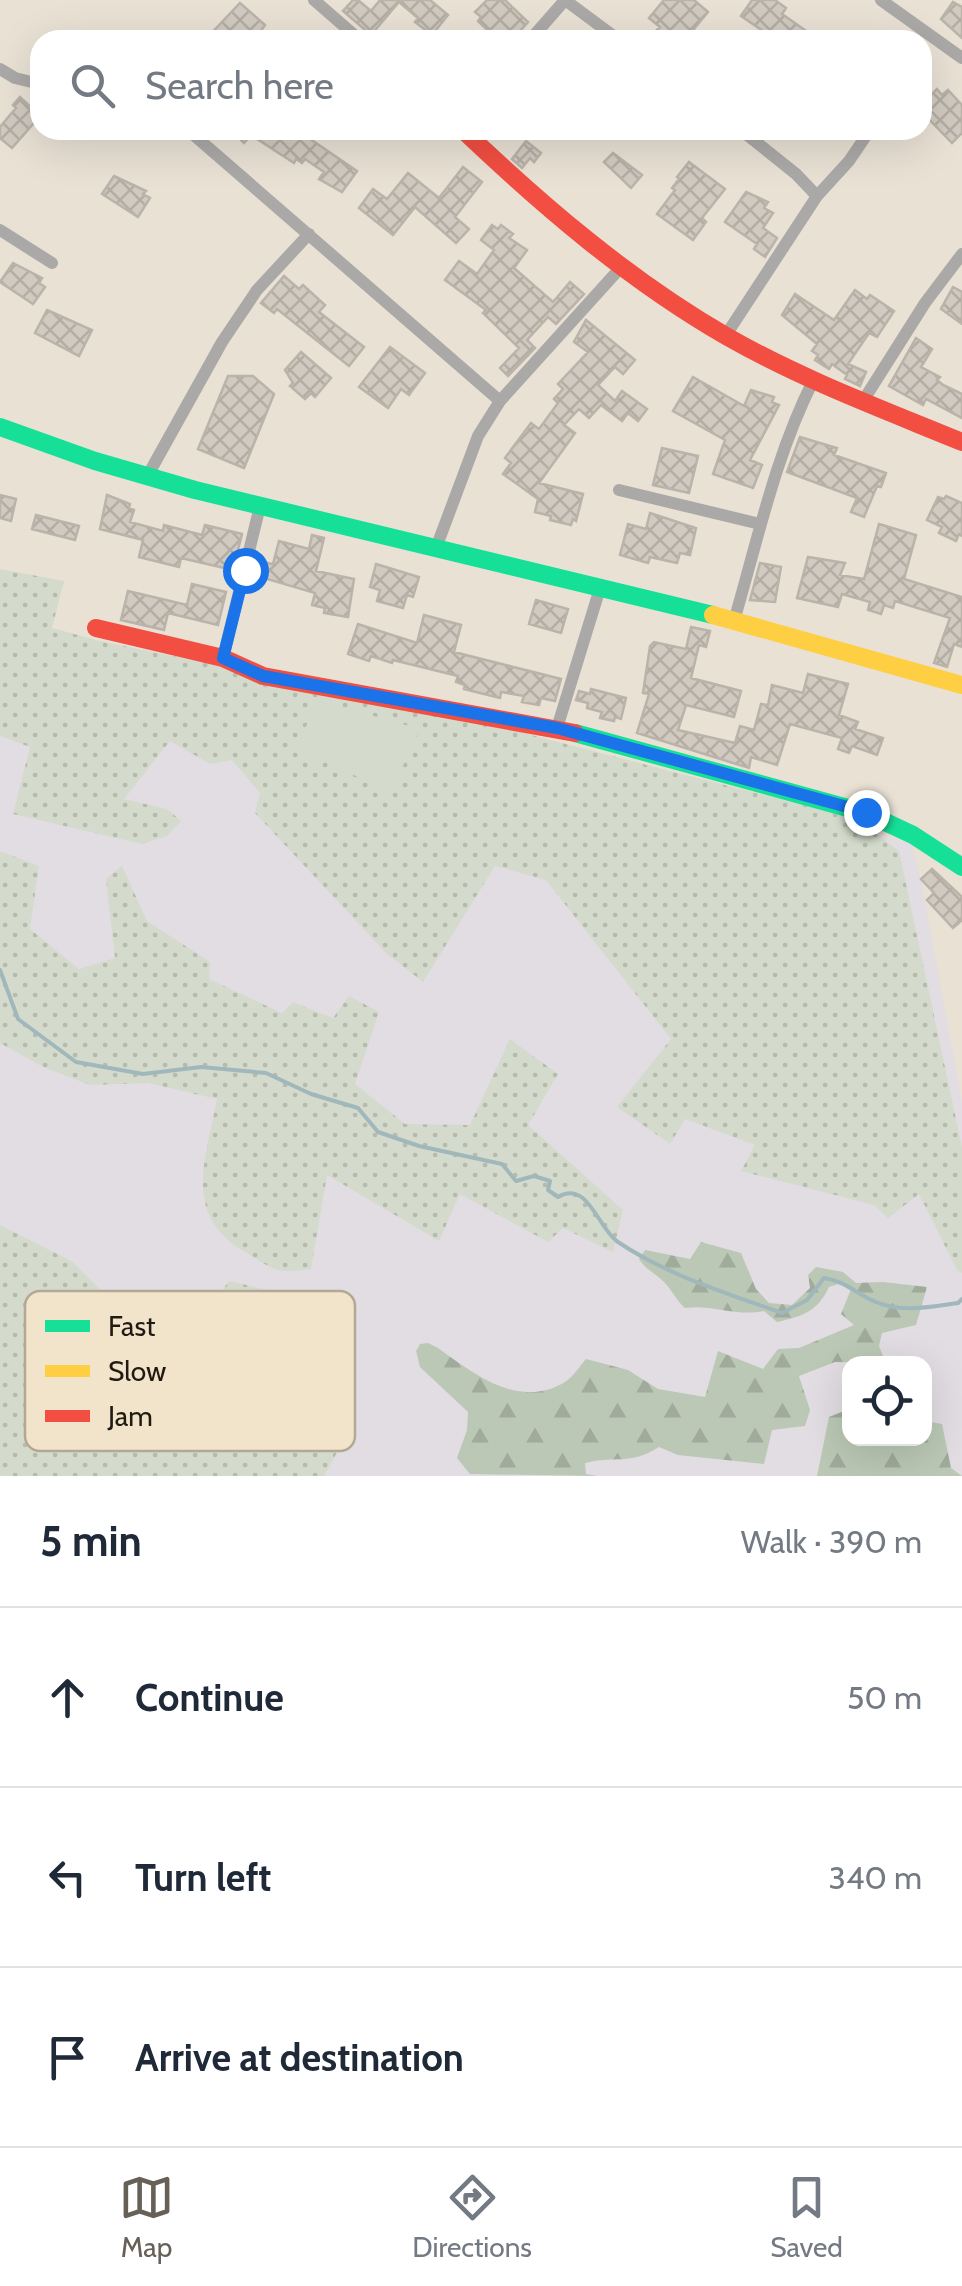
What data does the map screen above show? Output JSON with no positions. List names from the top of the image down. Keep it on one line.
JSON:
{"legend":["Fast","Slow","Jam"],"page":{"search":"Search here","heading":["5 min","Walk · 390 m"],"list":[["Continue","50 m"],["Turn left","340 m"],"Arrive at destination"],"nav":["Map","Directions","Saved"]}}
